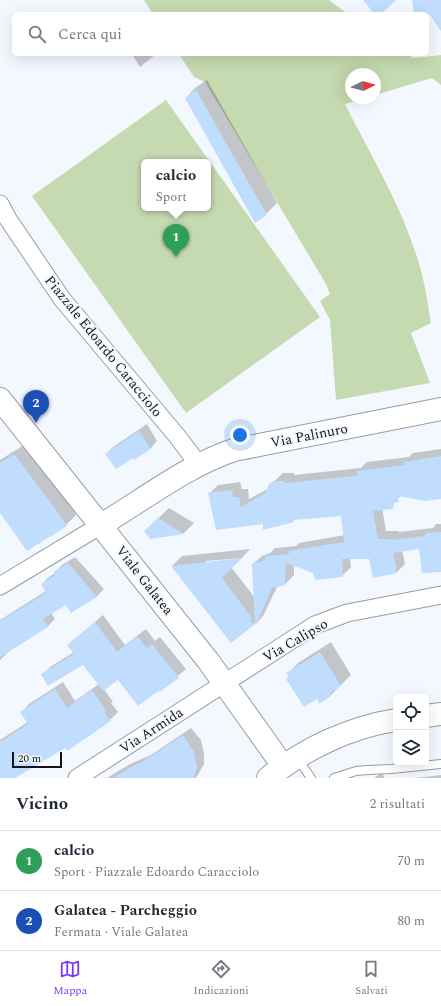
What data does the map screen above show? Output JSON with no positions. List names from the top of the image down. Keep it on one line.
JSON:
{"streets":{"main road":["Via Palinuro","Viale Galatea"],"street":["Piazzale Edoardo Caracciolo","Via Calipso","Via Armida"]},"crossings":[["Piazzale Edoardo Caracciolo","Via Palinuro"],["Via Palinuro","Viale Galatea"],["Viale Galatea","Via Calipso"],["Viale Galatea","Via Armida"],["Via Calipso","Via Armida"]],"scale_bar":"20 m","north":"right","page":{"search":"Cerca qui","popup":["calcio","Sport"],"pins":["1","2"],"scale":"20 m","heading":["Vicino","2 risultati"],"list":[{"mark":"1","name":"calcio","note":"Sport · Piazzale Edoardo Caracciolo","value":"70 m"},{"mark":"2","name":"Galatea - Parcheggio","note":"Fermata · Viale Galatea","value":"80 m"}],"nav":["Mappa","Indicazioni","Salvati"]}}
